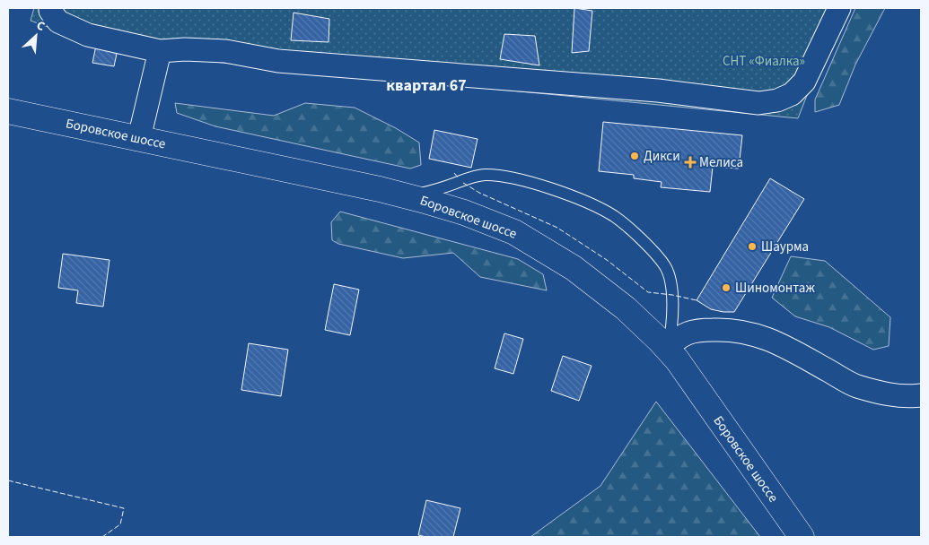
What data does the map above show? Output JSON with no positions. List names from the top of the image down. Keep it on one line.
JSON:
{"streets":{"main road":["Боровское шоссе"]},"districts":["квартал 67"],"parks":["СНТ «Фиалка»"],"places":{"other":["Дикси","Шаурма","Шиномонтаж"],"health":["Мелиса"]},"north":"top right"}
